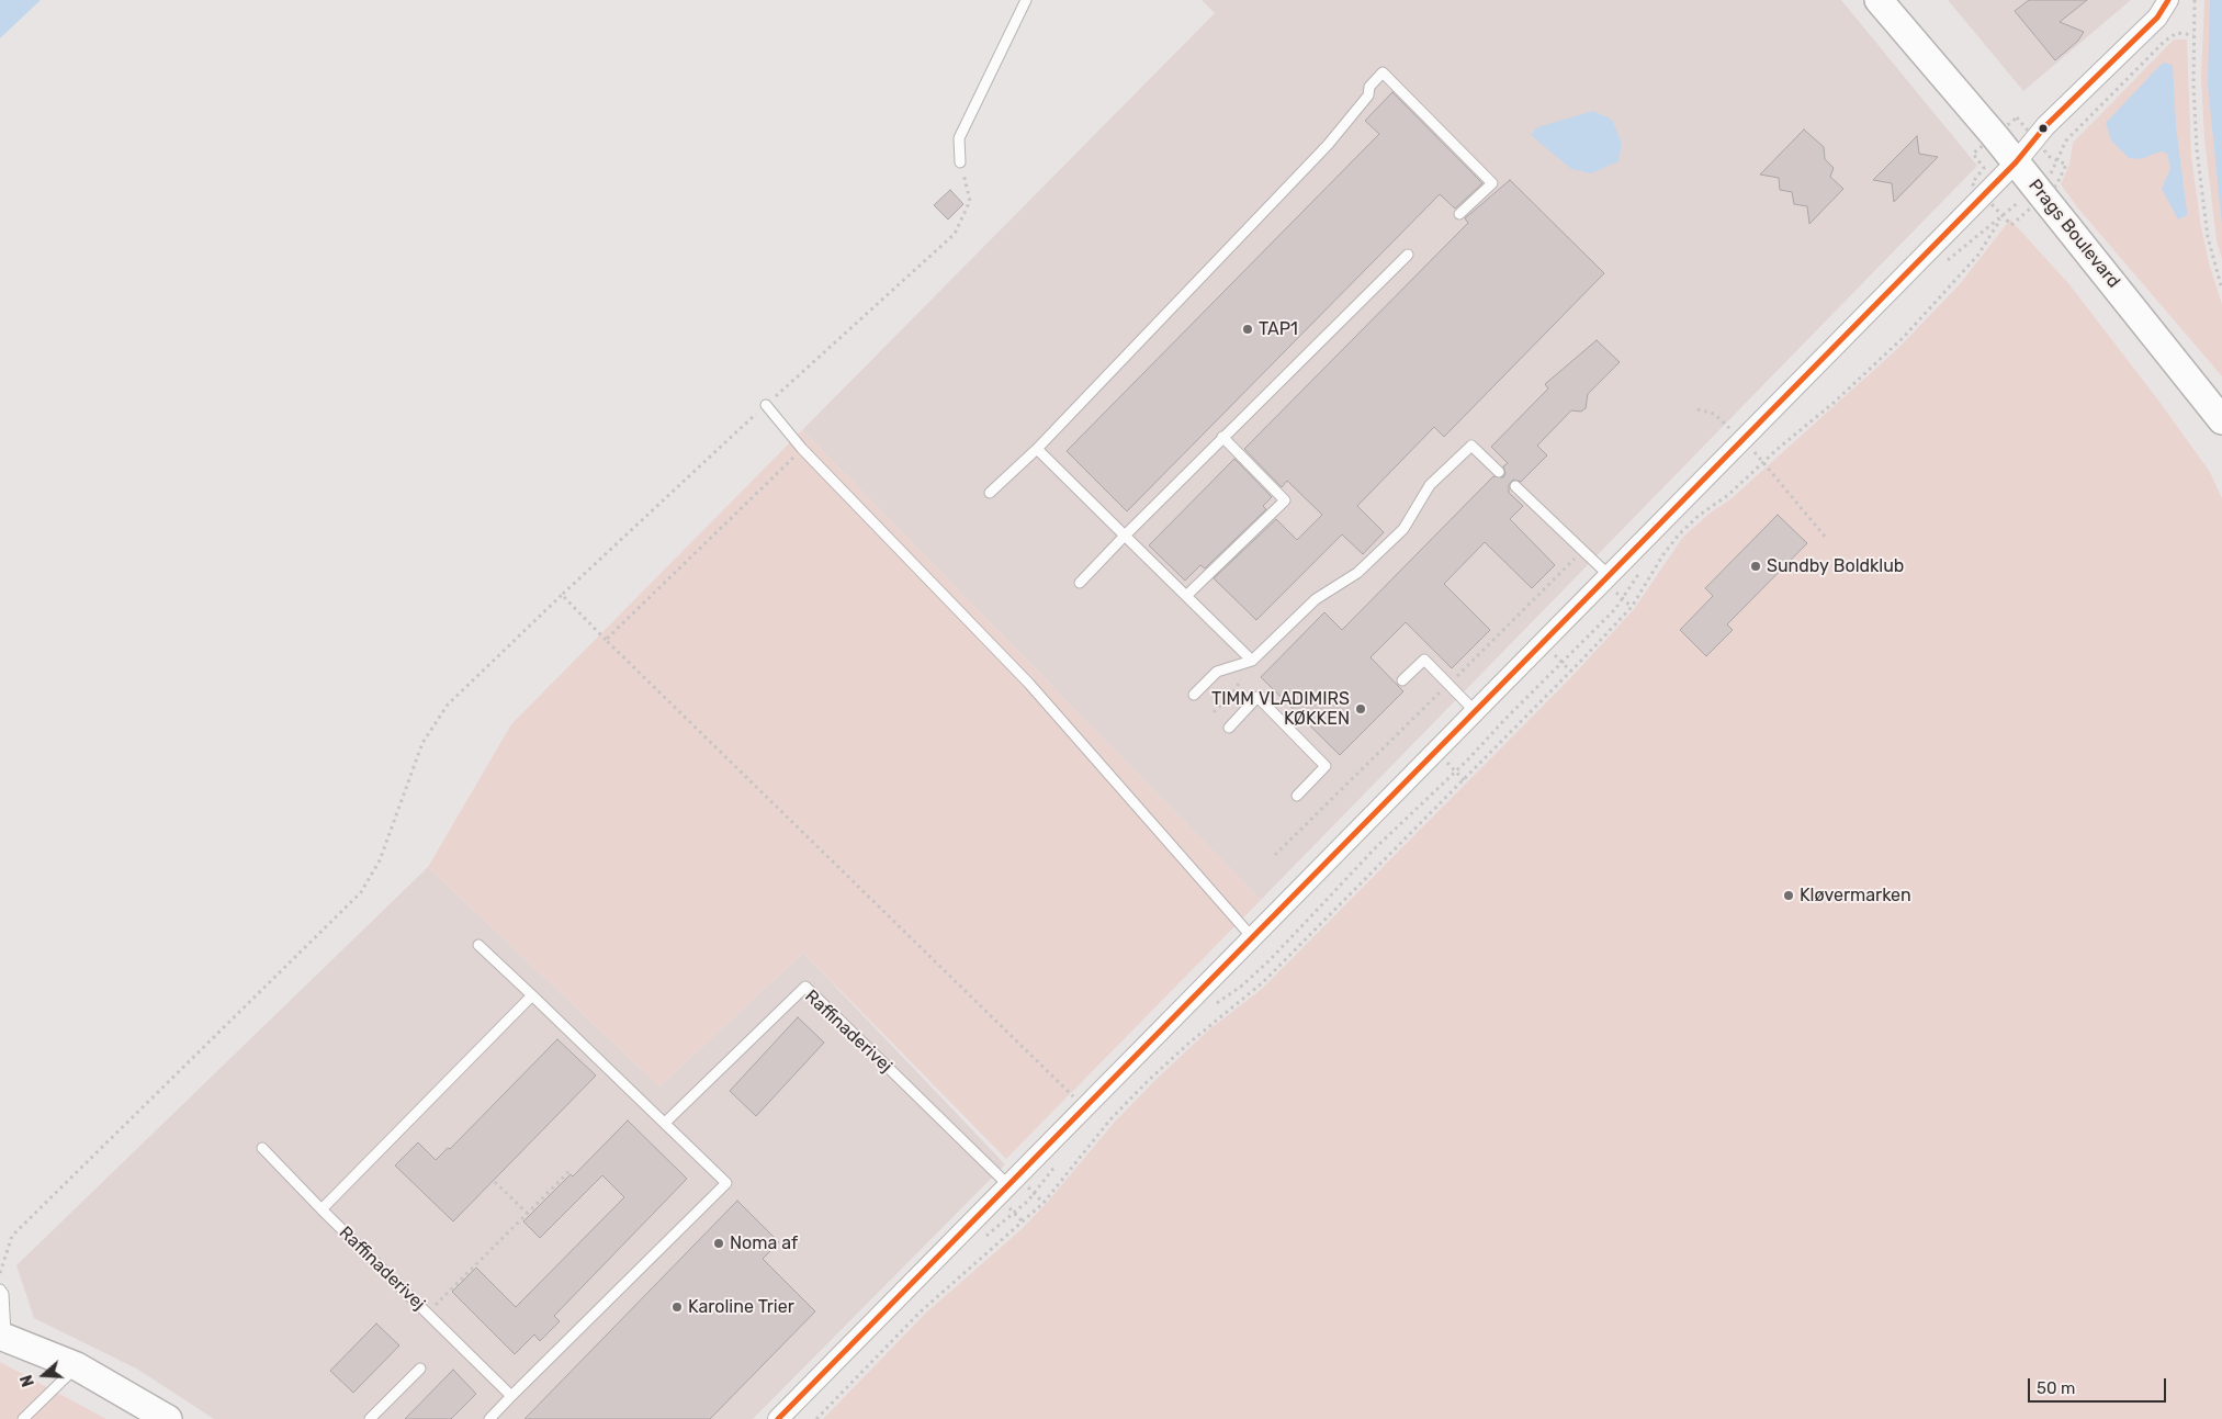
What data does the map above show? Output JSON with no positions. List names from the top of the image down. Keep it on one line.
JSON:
{"streets":{"street":["Prags Boulevard"],"lane":["Raffinaderivej"]},"places":["TAP1","Sundby Boldklub","TIMM VLADIMIRS KØKKEN","Kløvermarken","Noma af","Karoline Trier"],"scale_bar":"50 m","north":"left"}
